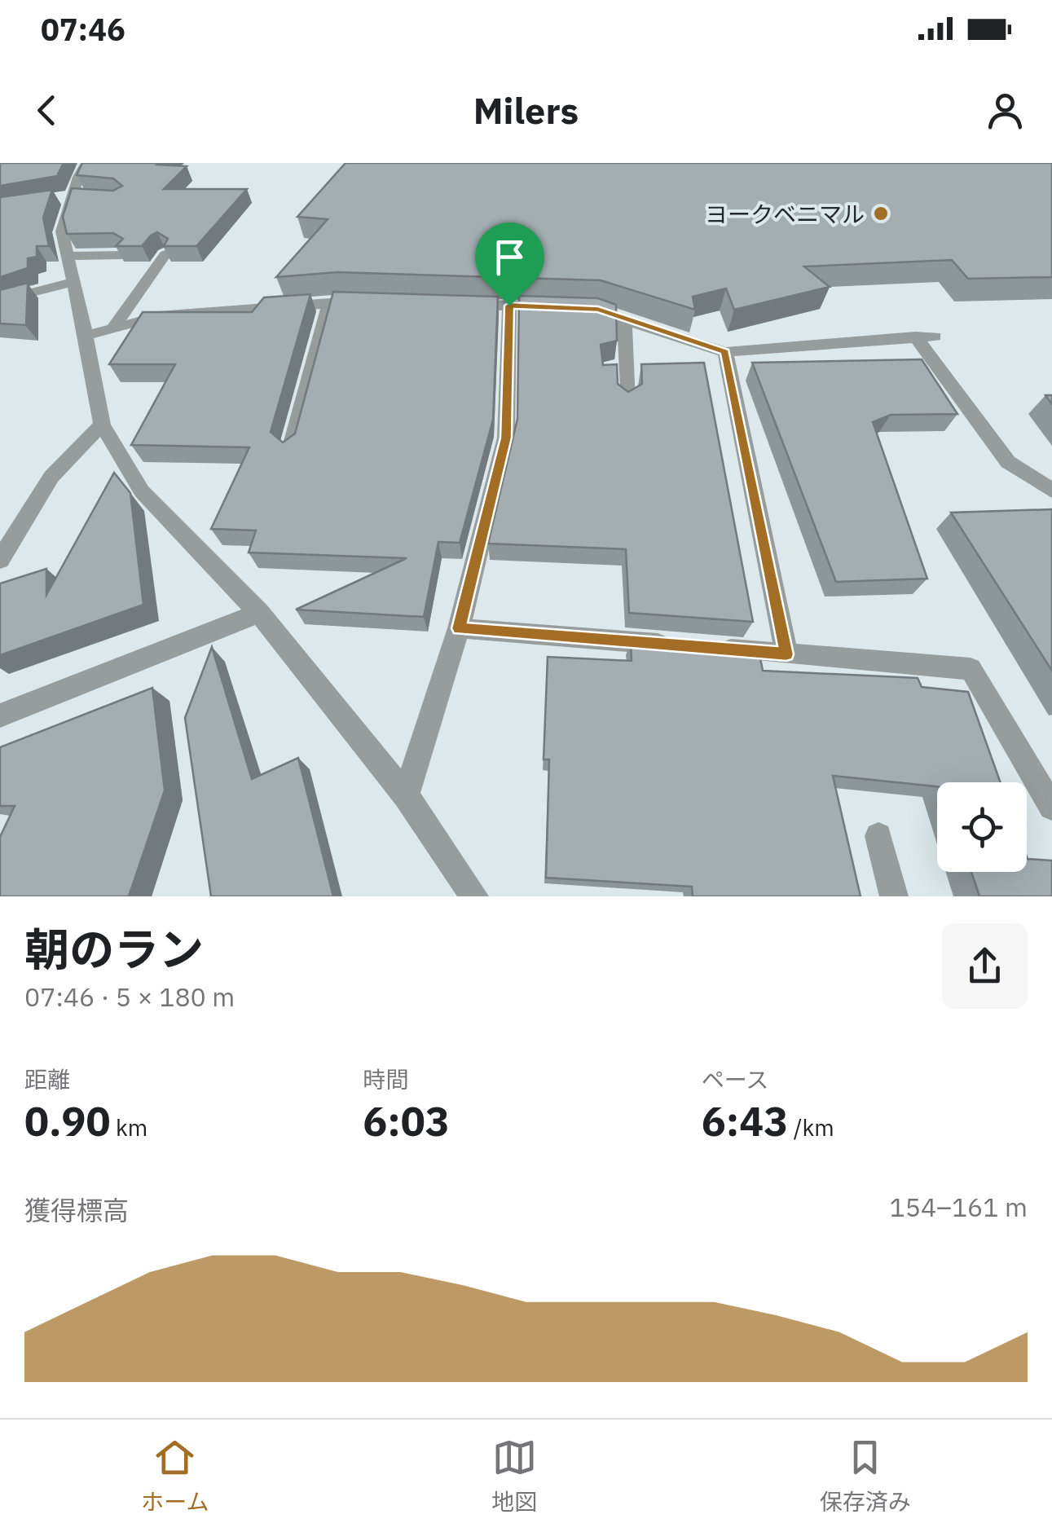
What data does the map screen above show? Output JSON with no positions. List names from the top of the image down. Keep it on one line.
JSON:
{"places":["ヨークベニマル"],"page":{"status":"07:46","header":"Milers","heading":["朝のラン","07:46 · 5 × 180 m"],"stats":[["距離","0.90 km"],["時間","6:03"],["ペース","6:43 /km"]],"chart":["獲得標高","154–161 m"],"tabs":["ホーム","地図","保存済み"]}}
